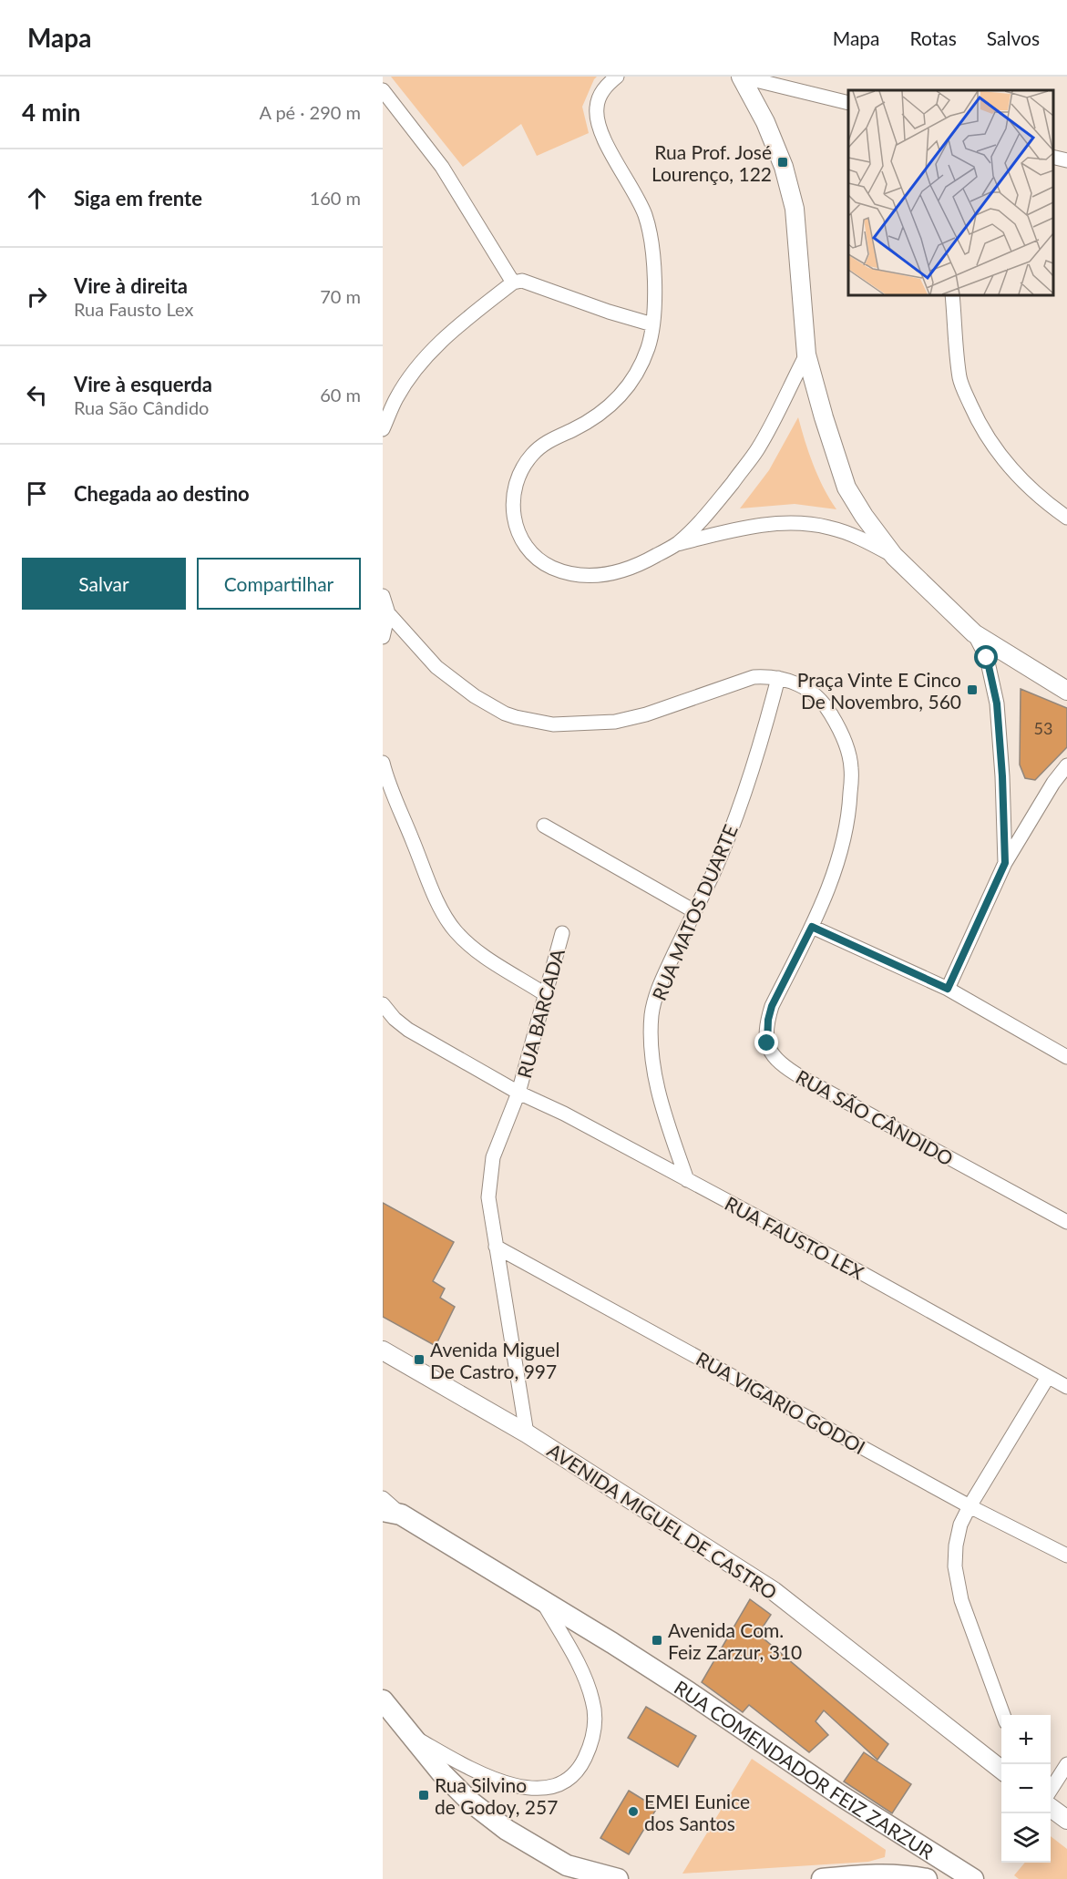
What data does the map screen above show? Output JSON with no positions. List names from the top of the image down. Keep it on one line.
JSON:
{"streets":{"main road":["RUA COMENDADOR FEIZ ZARZUR"],"street":["RUA MATOS DUARTE","RUA BARCADA","RUA SÃO CÂNDIDO","RUA FAUSTO LEX","RUA VIGARIO GODOI","AVENIDA MIGUEL DE CASTRO"]},"crossings":[["RUA MATOS DUARTE","RUA SÃO CÂNDIDO"],["RUA MATOS DUARTE","RUA FAUSTO LEX"],["RUA BARCADA","RUA FAUSTO LEX"],["RUA BARCADA","RUA VIGARIO GODOI"],["RUA BARCADA","AVENIDA MIGUEL DE CASTRO"]],"places":{"transit":["Rua Prof. José Lourenço, 122","Praça Vinte E Cinco De Novembro, 560","Avenida Miguel De Castro, 997","Avenida Com. Feiz Zarzur, 310","Rua Silvino de Godoy, 257"],"other":["EMEI Eunice dos Santos"]},"house_numbers":["53"],"page":{"header":"Mapa","nav":["Mapa","Rotas","Salvos"],"heading":["4 min","A pé · 290 m"],"list":[["Siga em frente","160 m"],["Vire à direita","Rua Fausto Lex","70 m"],["Vire à esquerda","Rua São Cândido","60 m"],"Chegada ao destino"],"buttons":["Salvar","Compartilhar"],"map_buttons":["+","−"]}}
